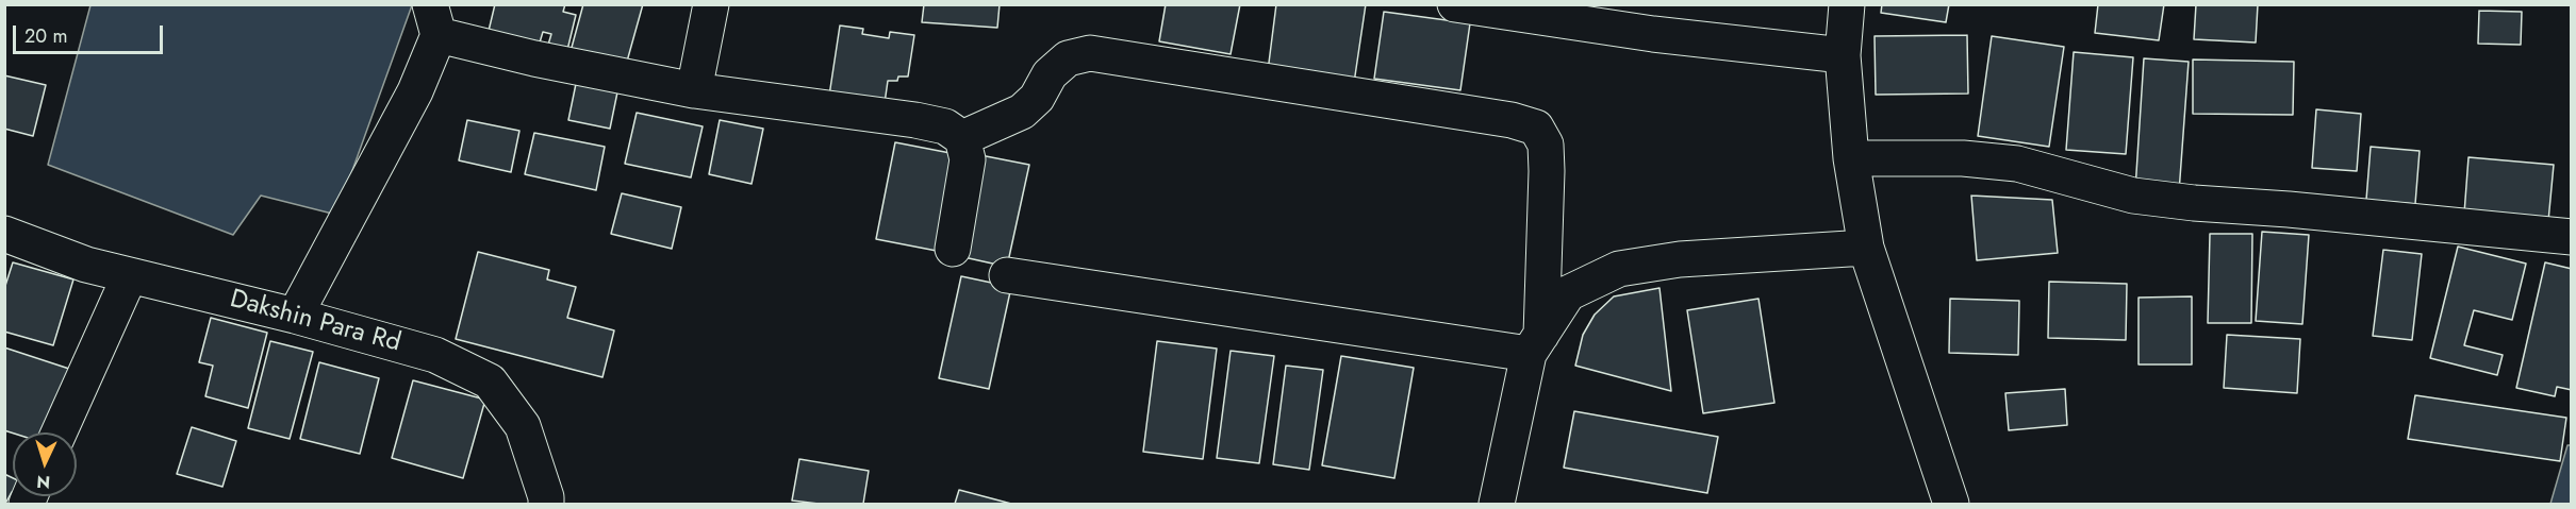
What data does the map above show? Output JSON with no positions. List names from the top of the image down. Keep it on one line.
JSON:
{"streets":{"street":["Dakshin Para Rd"]},"scale_bar":"20 m","north":"bottom"}
